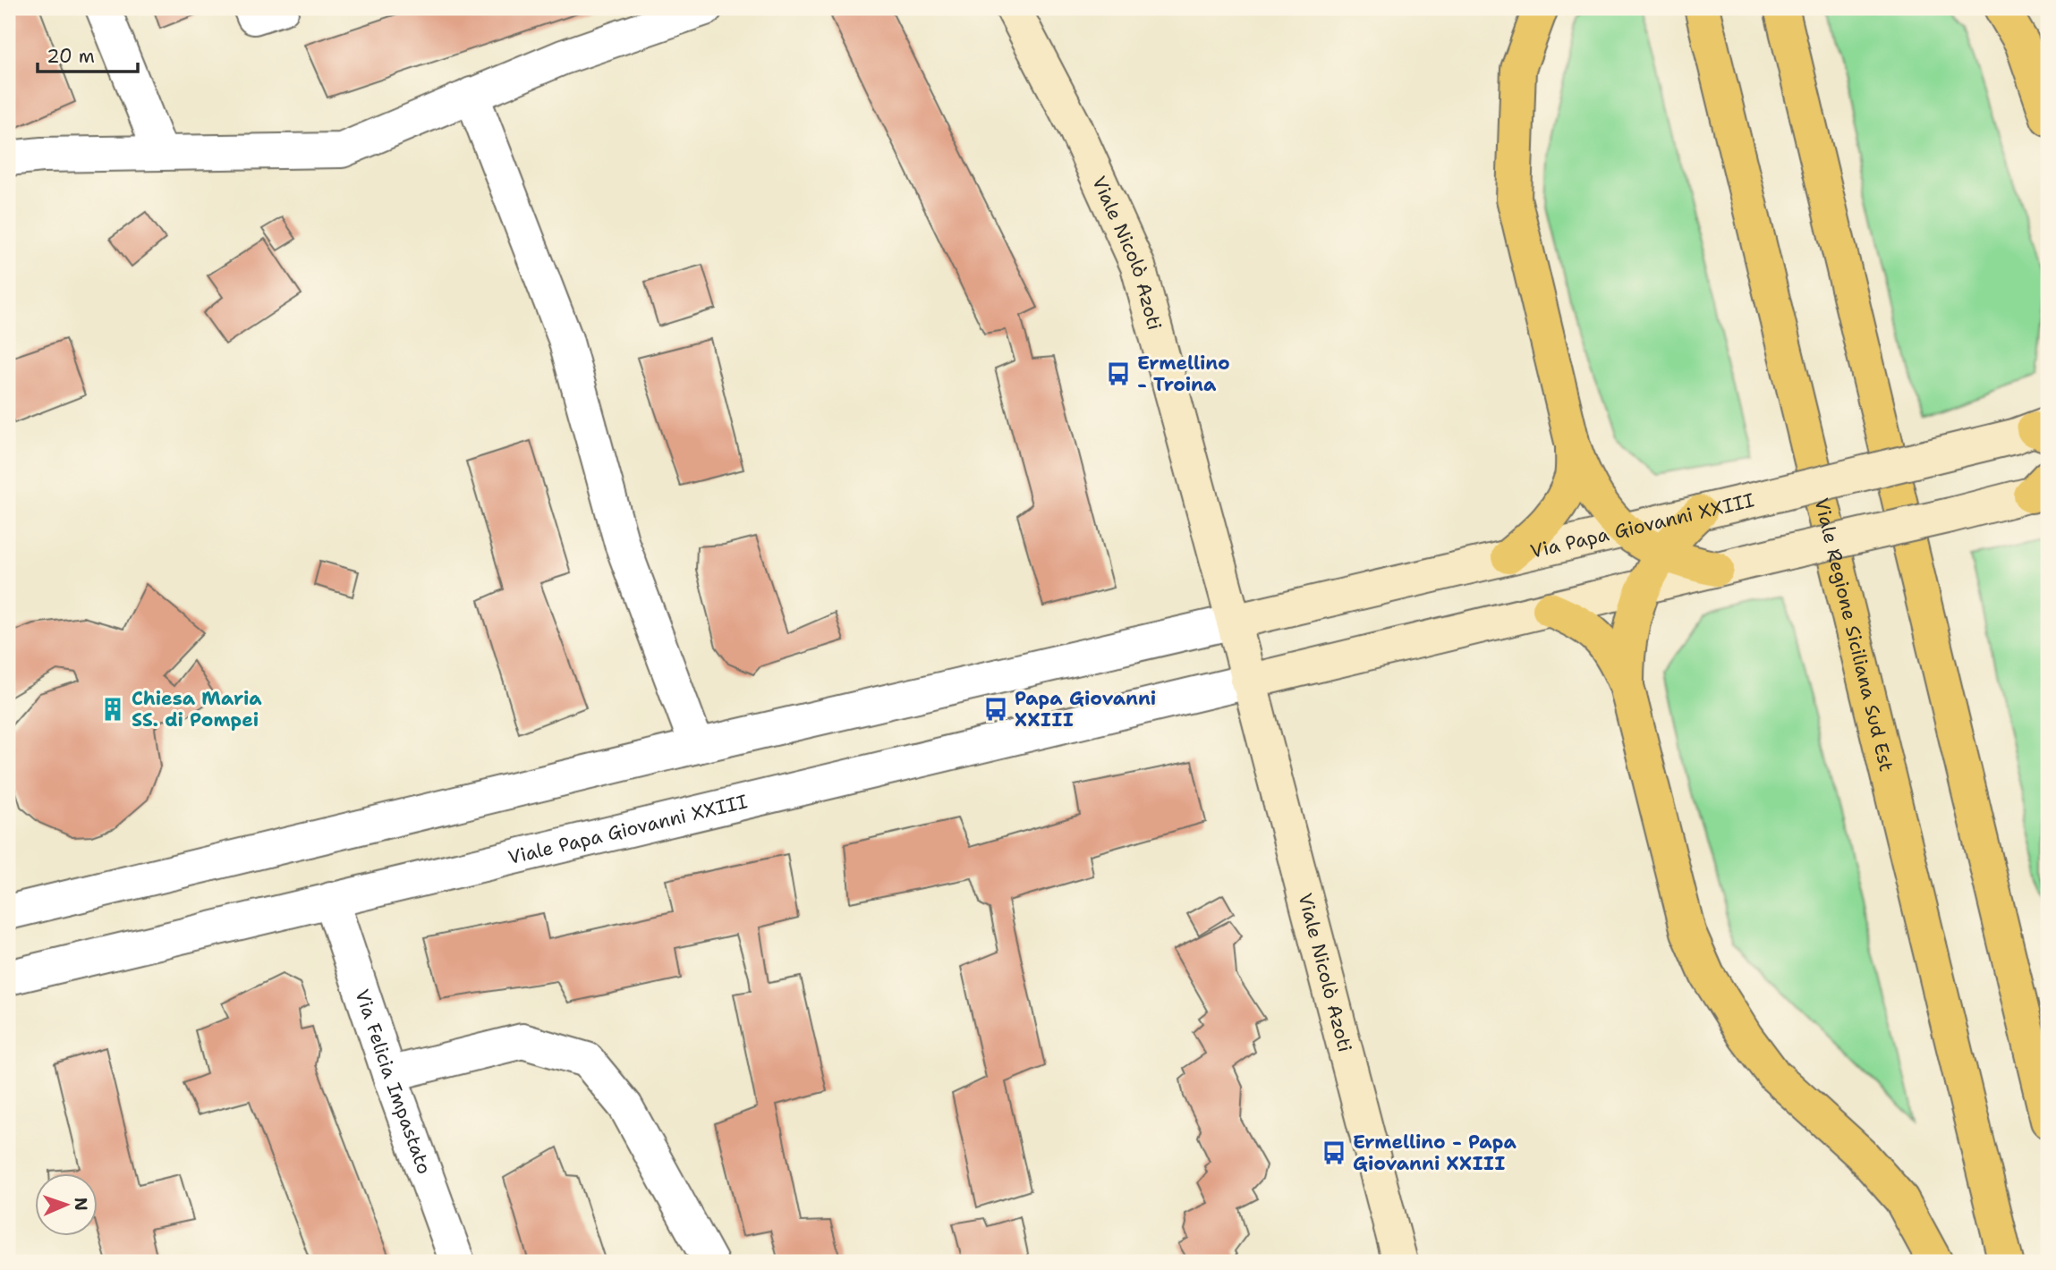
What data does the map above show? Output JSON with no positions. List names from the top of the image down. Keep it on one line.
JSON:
{"streets":{"main road":["Viale Regione Siciliana Sud Est"],"street":["Viale Nicolò Azoti","Via Papa Giovanni XXIII","Viale Papa Giovanni XXIII","Via Felicia Impastato"]},"crossings":[["Viale Nicolò Azoti","Via Papa Giovanni XXIII"],["Viale Nicolò Azoti","Viale Papa Giovanni XXIII"],["Viale Papa Giovanni XXIII","Via Felicia Impastato"]],"places":{"bus stop":["Ermellino - Troina","Papa Giovanni XXIII","Ermellino - Papa Giovanni XXIII"],"building":["Chiesa Maria SS. di Pompei"]},"scale_bar":"20 m","north":"right"}
